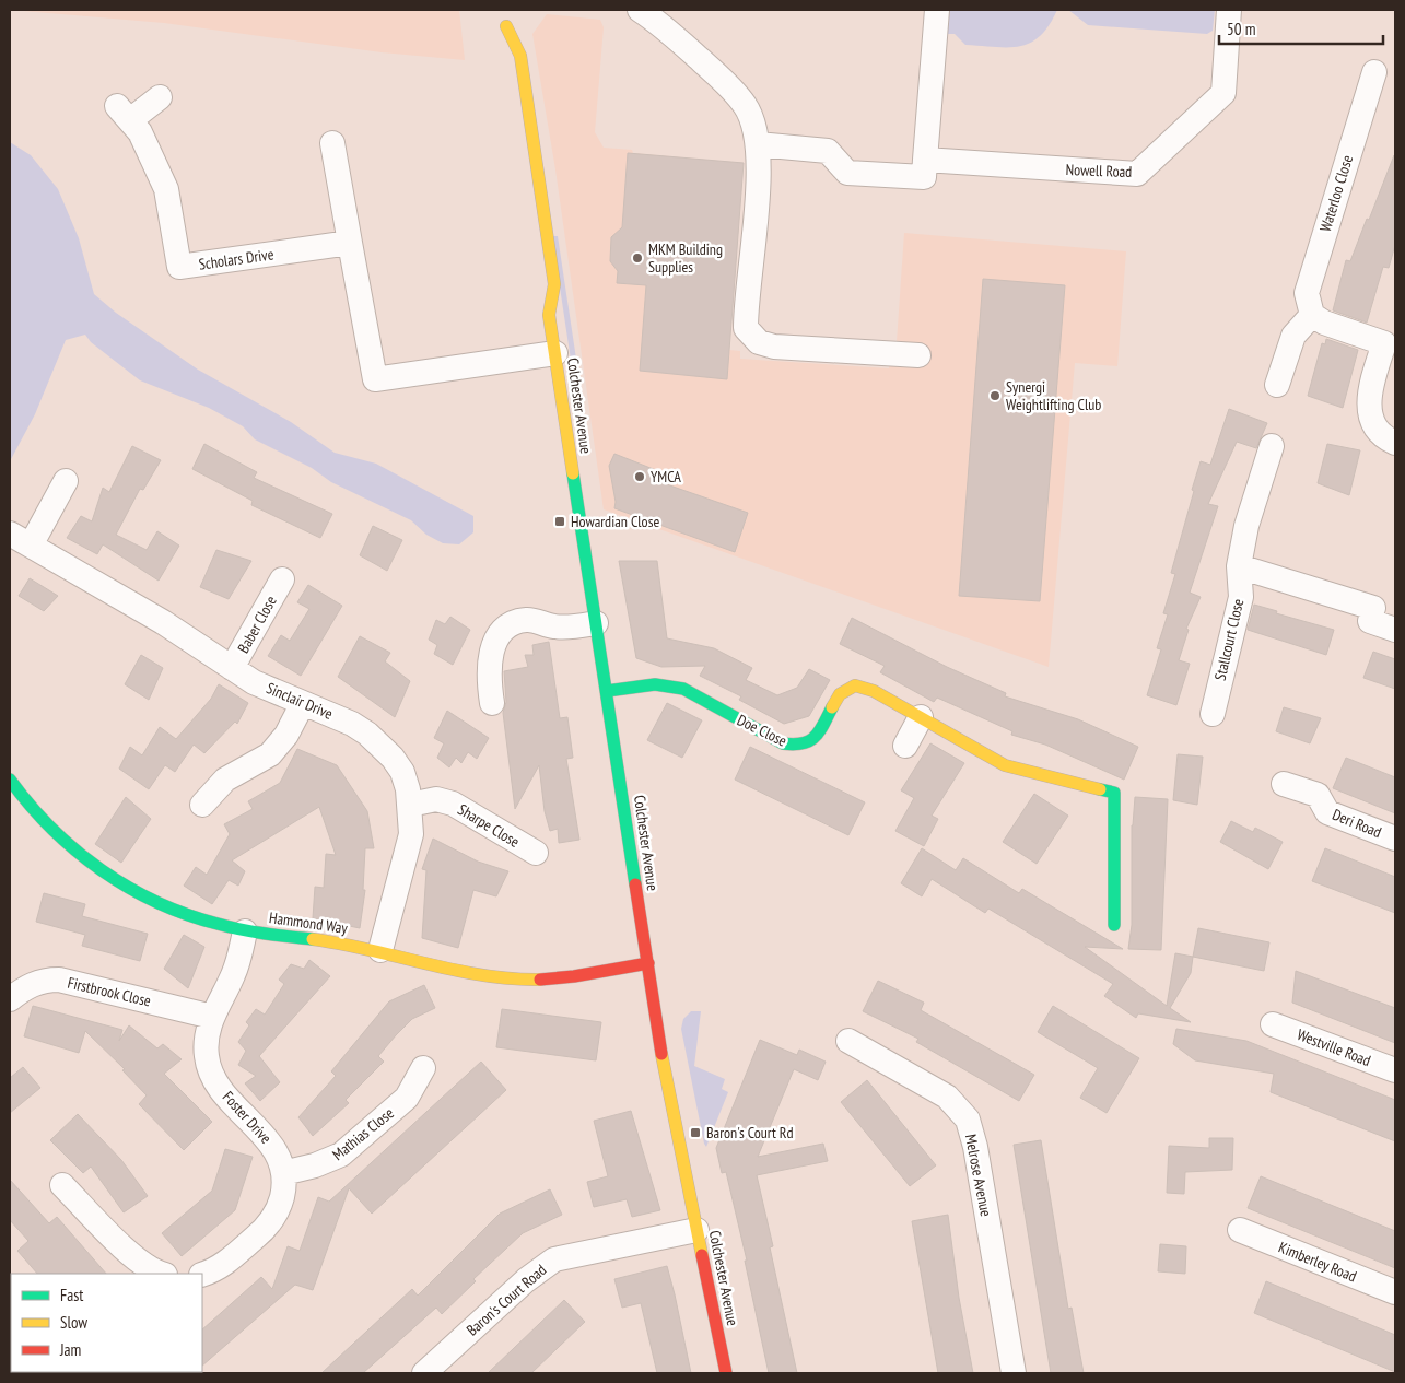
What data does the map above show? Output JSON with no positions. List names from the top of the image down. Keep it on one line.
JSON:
{"streets":{"street":["Nowell Road","Waterloo Close","Scholars Drive","Colchester Avenue","Baber Close","Stallcourt Close","Sinclair Drive","Doe Close","Deri Road","Sharpe Close","Hammond Way","Firstbrook Close","Westville Road","Foster Drive","Mathias Close","Melrose Avenue","Kimberley Road","Baron's Court Road"]},"crossings":[["Colchester Avenue","Doe Close"],["Colchester Avenue","Hammond Way"],["Colchester Avenue","Baron's Court Road"],["Baber Close","Sinclair Drive"],["Sinclair Drive","Sharpe Close"],["Sinclair Drive","Hammond Way"],["Hammond Way","Foster Drive"],["Firstbrook Close","Foster Drive"],["Foster Drive","Mathias Close"]],"places":{"other":["MKM Building Supplies","Synergi Weightlifting Club","YMCA"],"transit":["Howardian Close","Baron's Court Rd"]},"legend":["Fast","Slow","Jam"],"scale_bar":"50 m"}
